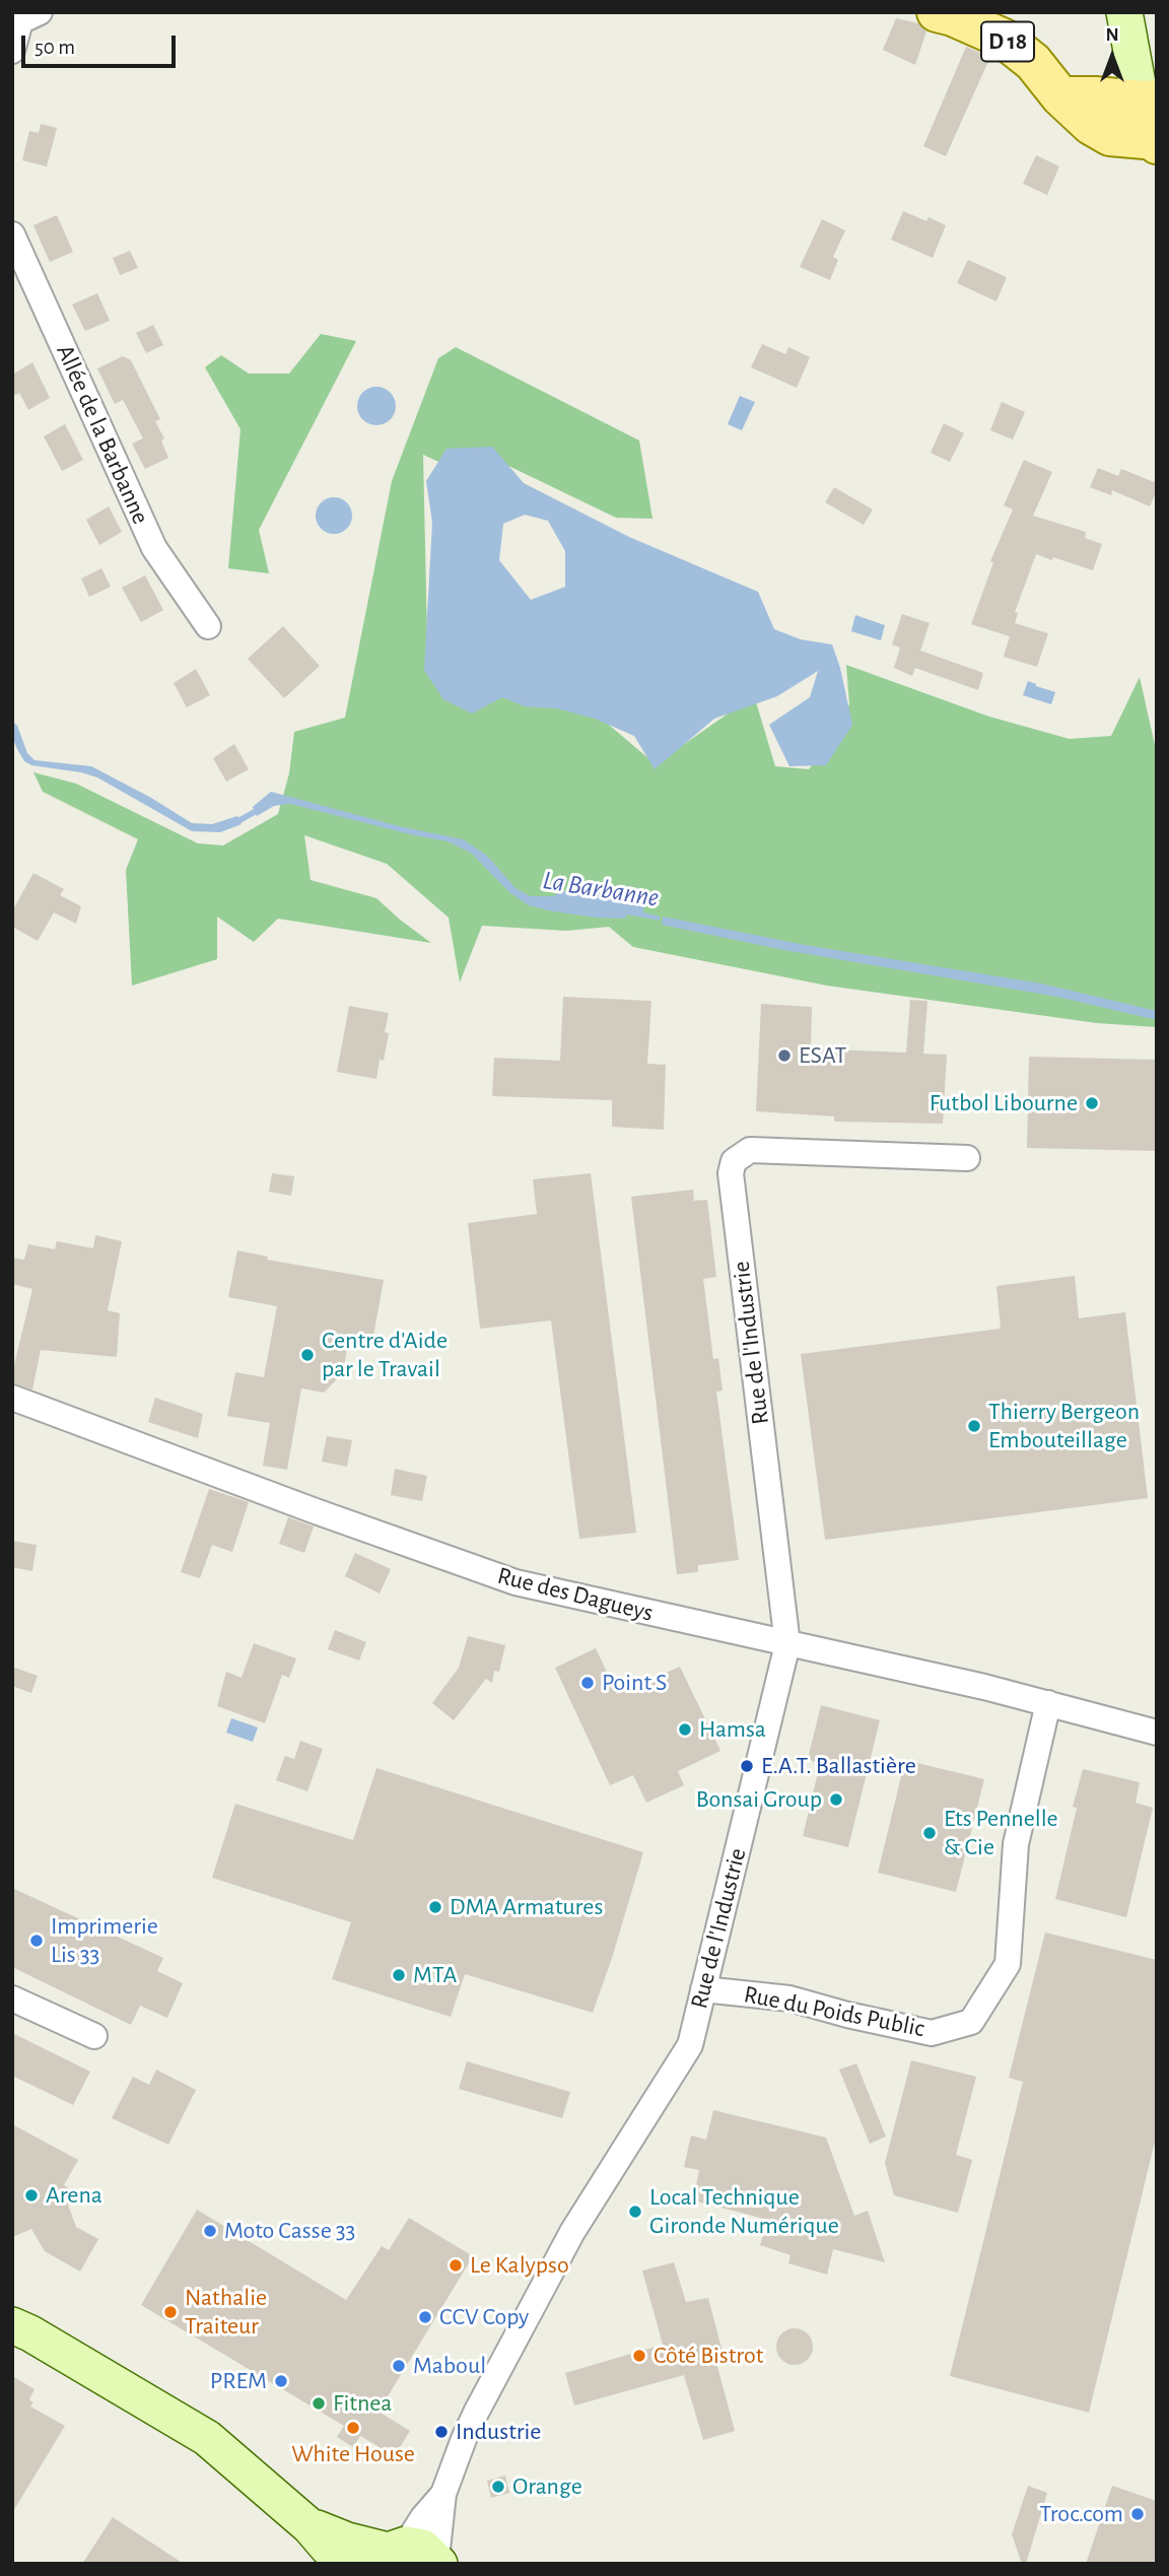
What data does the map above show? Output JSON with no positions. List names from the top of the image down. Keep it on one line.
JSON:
{"streets":{"main road":["D 18"],"street":["Allée de la Barbanne","Rue de l'Industrie","Rue des Dagueys","Rue du Poids Public"]},"crossings":[["Rue de l'Industrie","Rue des Dagueys"],["Rue de l'Industrie","Rue du Poids Public"],["Rue des Dagueys","Rue du Poids Public"]],"water":["La Barbanne"],"places":["ESAT","Futbol Libourne","Centre d'Aide par le Travail","Thierry Bergeon Embouteillage","Point S","Hamsa","E.A.T. Ballastière","Bonsai Group","Ets Pennelle & Cie","DMA Armatures","Imprimerie Lis 33","MTA","Arena","Local Technique Gironde Numérique","Moto Casse 33","Le Kalypso","Nathalie Traiteur","CCV Copy","Côté Bistrot","Maboul","PREM","Fitnea","White House","Industrie","Orange","Troc.com"],"scale_bar":"50 m","north":"top"}
